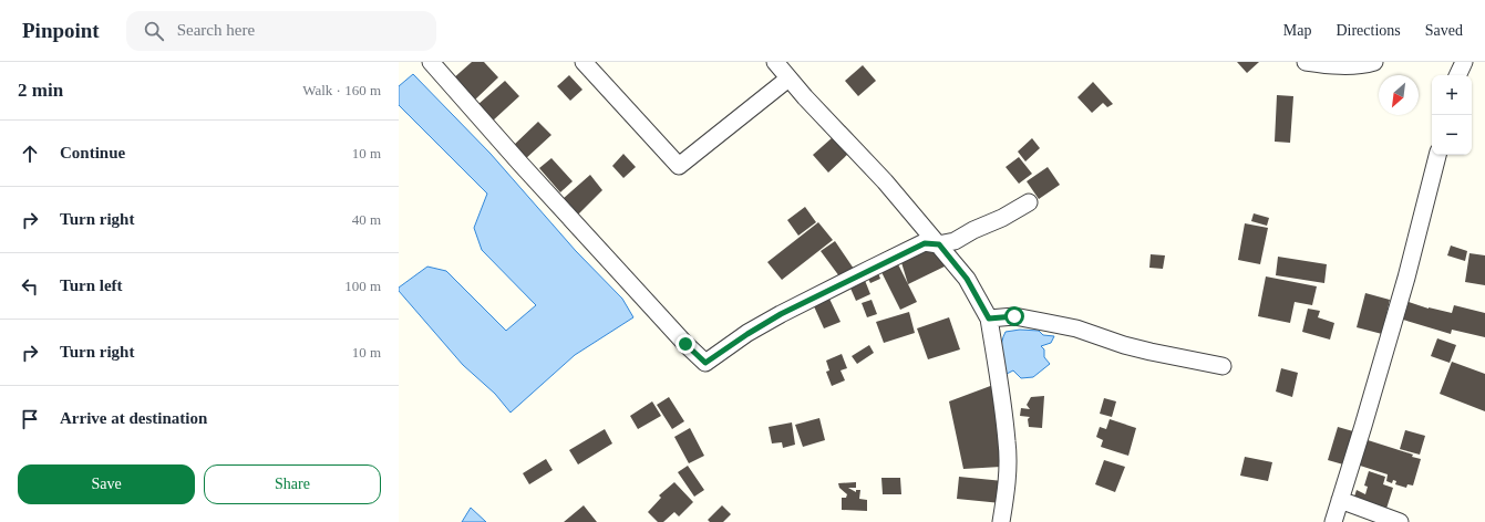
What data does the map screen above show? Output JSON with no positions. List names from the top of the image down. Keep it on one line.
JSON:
{"north":"bottom left","page":{"header":"Pinpoint","search":"Search here","nav":["Map","Directions","Saved"],"heading":["2 min","Walk · 160 m"],"map_buttons":["+","−"],"list":[["Continue","10 m"],["Turn right","40 m"],["Turn left","100 m"],["Turn right","10 m"],"Arrive at destination"],"buttons":["Save","Share"]}}
